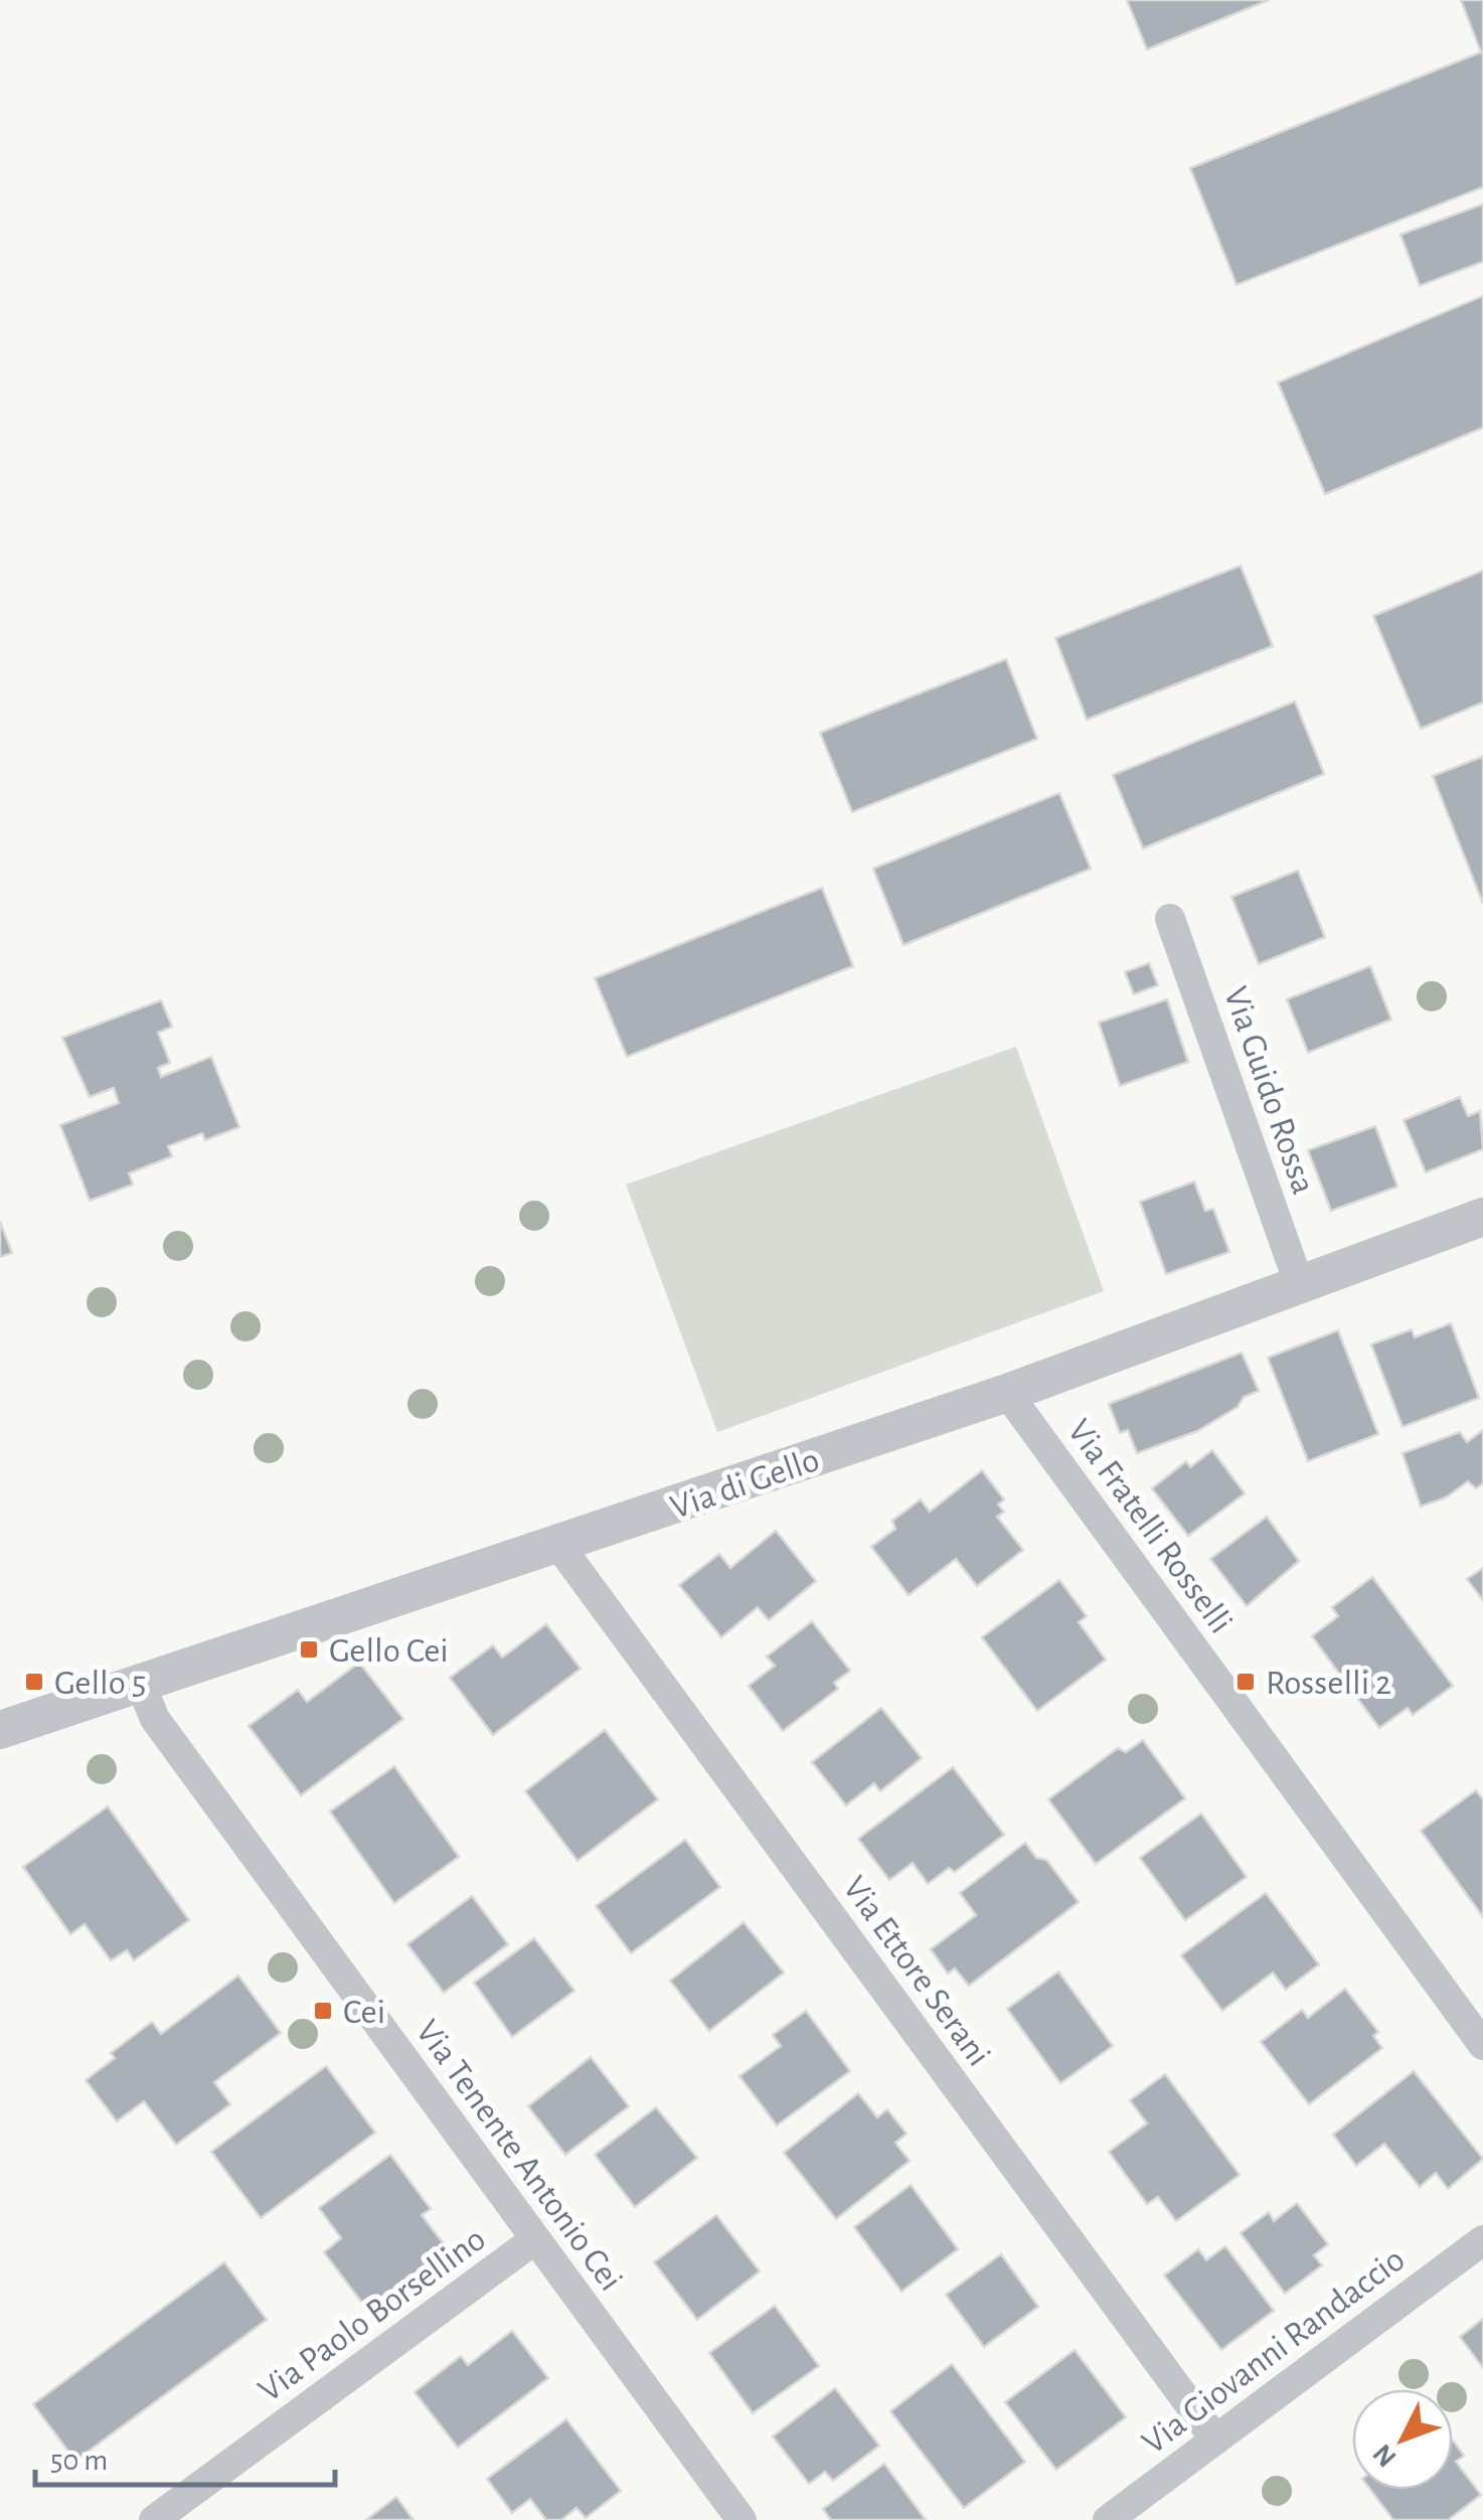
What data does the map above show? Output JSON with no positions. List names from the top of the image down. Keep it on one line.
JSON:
{"streets":{"street":["Via Guido Rossa","Via di Gello","Via Fratelli Rosselli","Via Ettore Serani","Via Tenente Antonio Cei","Via Paolo Borsellino","Via Giovanni Randaccio"]},"crossings":[["Via Guido Rossa","Via di Gello"],["Via di Gello","Via Fratelli Rosselli"],["Via di Gello","Via Ettore Serani"],["Via di Gello","Via Tenente Antonio Cei"],["Via Ettore Serani","Via Giovanni Randaccio"],["Via Tenente Antonio Cei","Via Paolo Borsellino"]],"places":{"transit":["Gello Cei","Gello 5","Rosselli 2","Cei"]},"scale_bar":"50 m","north":"bottom left"}
